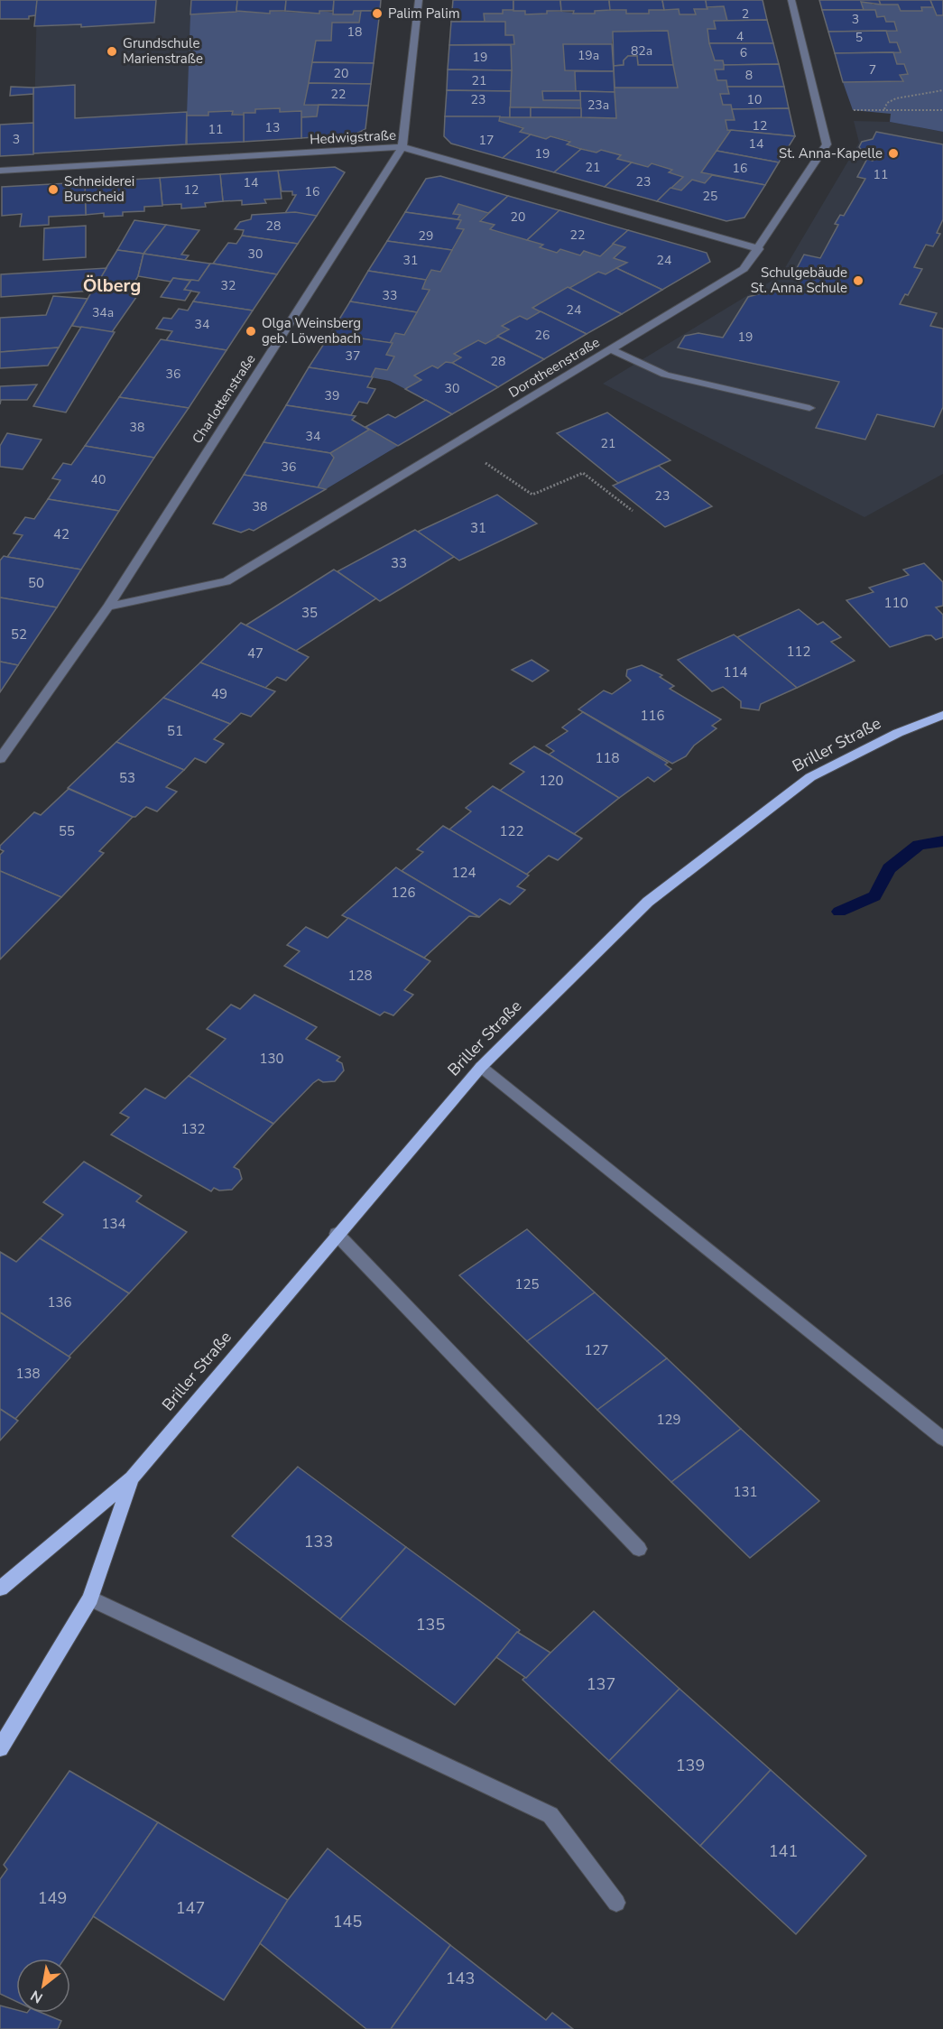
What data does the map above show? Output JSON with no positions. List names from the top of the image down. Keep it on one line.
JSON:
{"streets":{"main road":["Briller Straße"],"street":["Hedwigstraße","Dorotheenstraße","Charlottenstraße"]},"crossings":[["Hedwigstraße","Dorotheenstraße"],["Hedwigstraße","Charlottenstraße"],["Dorotheenstraße","Charlottenstraße"]],"districts":["Ölberg"],"places":["Palim Palim","Grundschule Marienstraße","St. Anna-Kapelle","Schneiderei Burscheid","Schulgebäude St. Anna Schule","Olga Weinsberg geb. Löwenbach"],"house_numbers":["2","3","18","4","5","82a","6","19a","19","7","20","8","21","22","23","10","23a","12","13","11","3","17","14","19","21","16","11","23","14","12","16","25","20","28","22","29","30","31","24","32","33","24","34a","34","26","19","37","28","36","30","39","38","34","21","36","40","23","38","31","42","33","50","110","35","52","112","47","114","49","116","51","118","53","120","55","122","124","126","128","130","132","134","125","136","127","138","129","131","133","135","137","139","141","149","147","145","143"],"north":"bottom left"}
